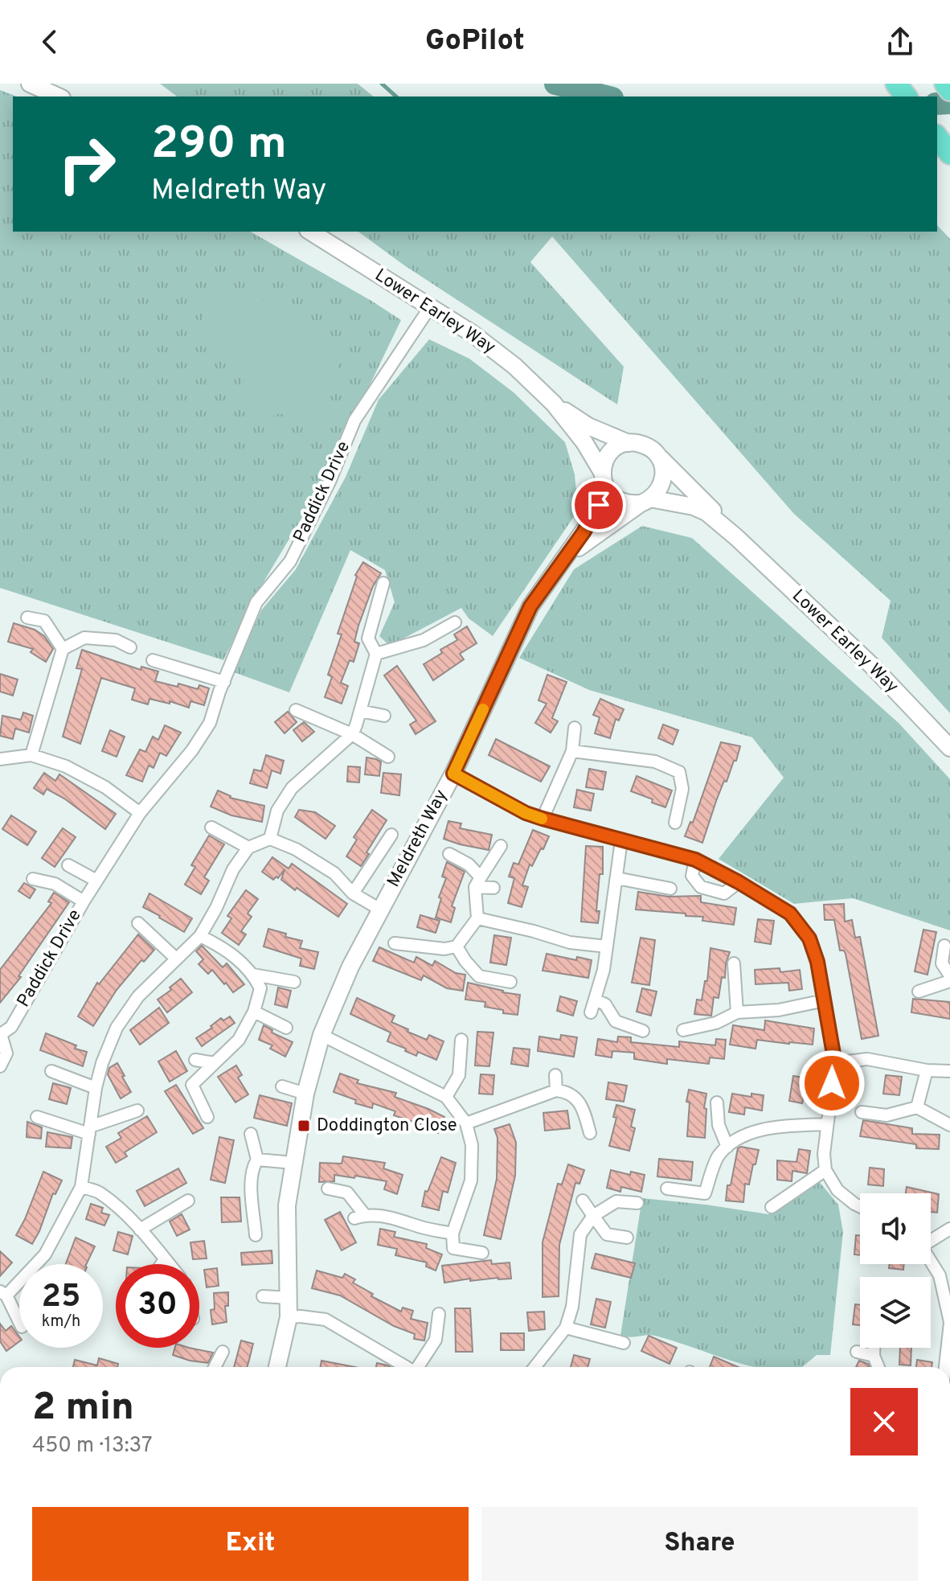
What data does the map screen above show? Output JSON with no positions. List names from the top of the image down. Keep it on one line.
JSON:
{"streets":{"main road":["Lower Earley Way","Meldreth Way"],"street":["Paddick Drive"]},"crossings":[["Lower Earley Way","Paddick Drive"],["Lower Earley Way","Meldreth Way"]],"places":{"transit":["Doddington Close"]},"page":{"header":"GoPilot","turn":["290 m","Meldreth Way"],"speed":"25 km/h","limit":"30","heading":["2 min","450 m · 13:37"],"buttons":["Exit","Share"]}}
